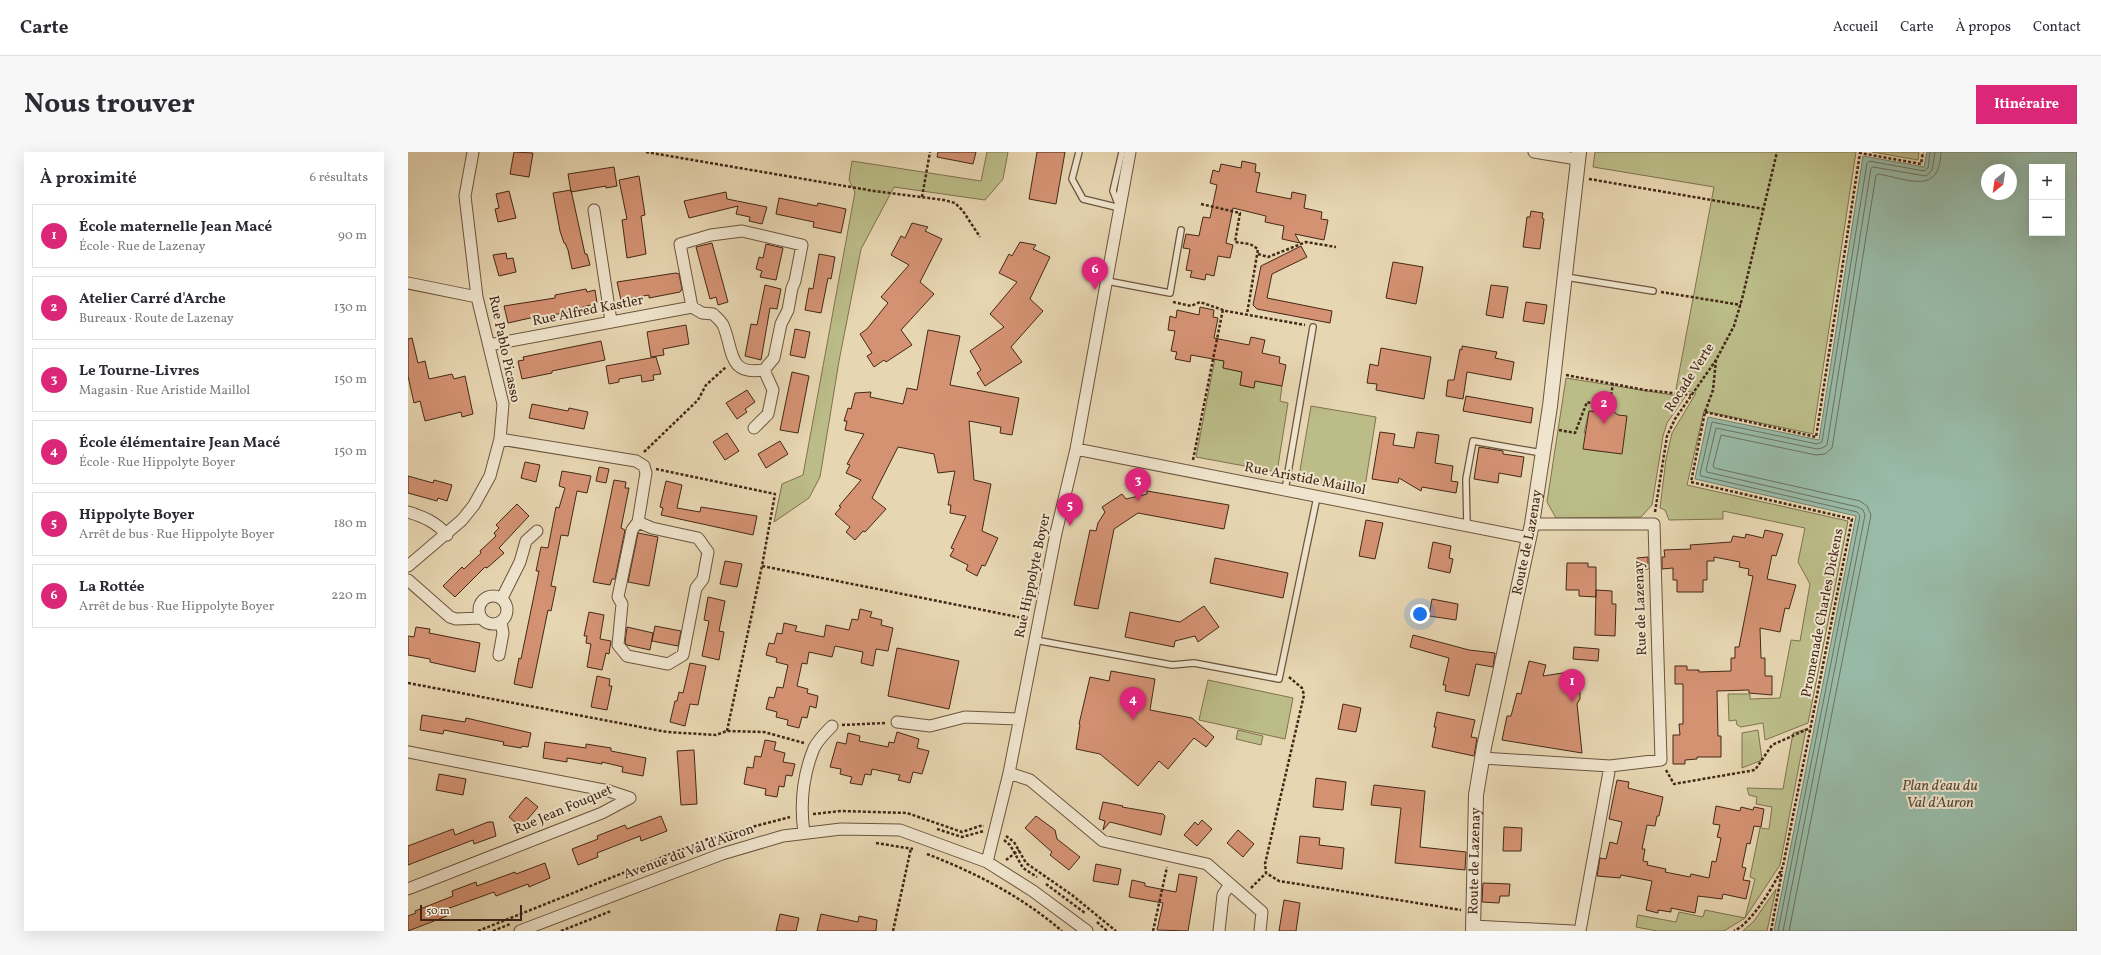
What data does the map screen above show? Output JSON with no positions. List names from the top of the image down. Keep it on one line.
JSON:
{"streets":{"street":["Rue Alfred Kastler","Rue Pablo Picasso","Rue Aristide Maillol","Route de Lazenay","Rue Hippolyte Boyer","Rue de Lazenay","Rue Jean Fouquet","Avenue du Val d'Auron"],"path":["Rocade Verte","Promenade Charles Dickens"]},"crossings":[["Rue Alfred Kastler","Rue Pablo Picasso"],["Rocade Verte","Rue de Lazenay"],["Rocade Verte","Promenade Charles Dickens"],["Rue Aristide Maillol","Route de Lazenay"],["Rue Aristide Maillol","Rue Hippolyte Boyer"],["Rue Hippolyte Boyer","Avenue du Val d'Auron"]],"water":["Plan d'eau du Val d'Auron"],"scale_bar":"50 m","north":"bottom left","page":{"header":"Carte","nav":["Accueil","Carte","À propos","Contact"],"title":"Nous trouver","buttons":"Itinéraire","heading":["À proximité","6 résultats"],"map_buttons":["+","−"],"list":[{"mark":"1","name":"École maternelle Jean Macé","note":"École · Rue de Lazenay","value":"90 m"},{"mark":"2","name":"Atelier Carré d'Arche","note":"Bureaux · Route de Lazenay","value":"130 m"},{"mark":"3","name":"Le Tourne-Livres","note":"Magasin · Rue Aristide Maillol","value":"150 m"},{"mark":"4","name":"École élémentaire Jean Macé","note":"École · Rue Hippolyte Boyer","value":"150 m"},{"mark":"5","name":"Hippolyte Boyer","note":"Arrêt de bus · Rue Hippolyte Boyer","value":"180 m"},{"mark":"6","name":"La Rottée","note":"Arrêt de bus · Rue Hippolyte Boyer","value":"220 m"}],"pins":["6","2","3","5","1","4"],"scale":"50 m"}}
